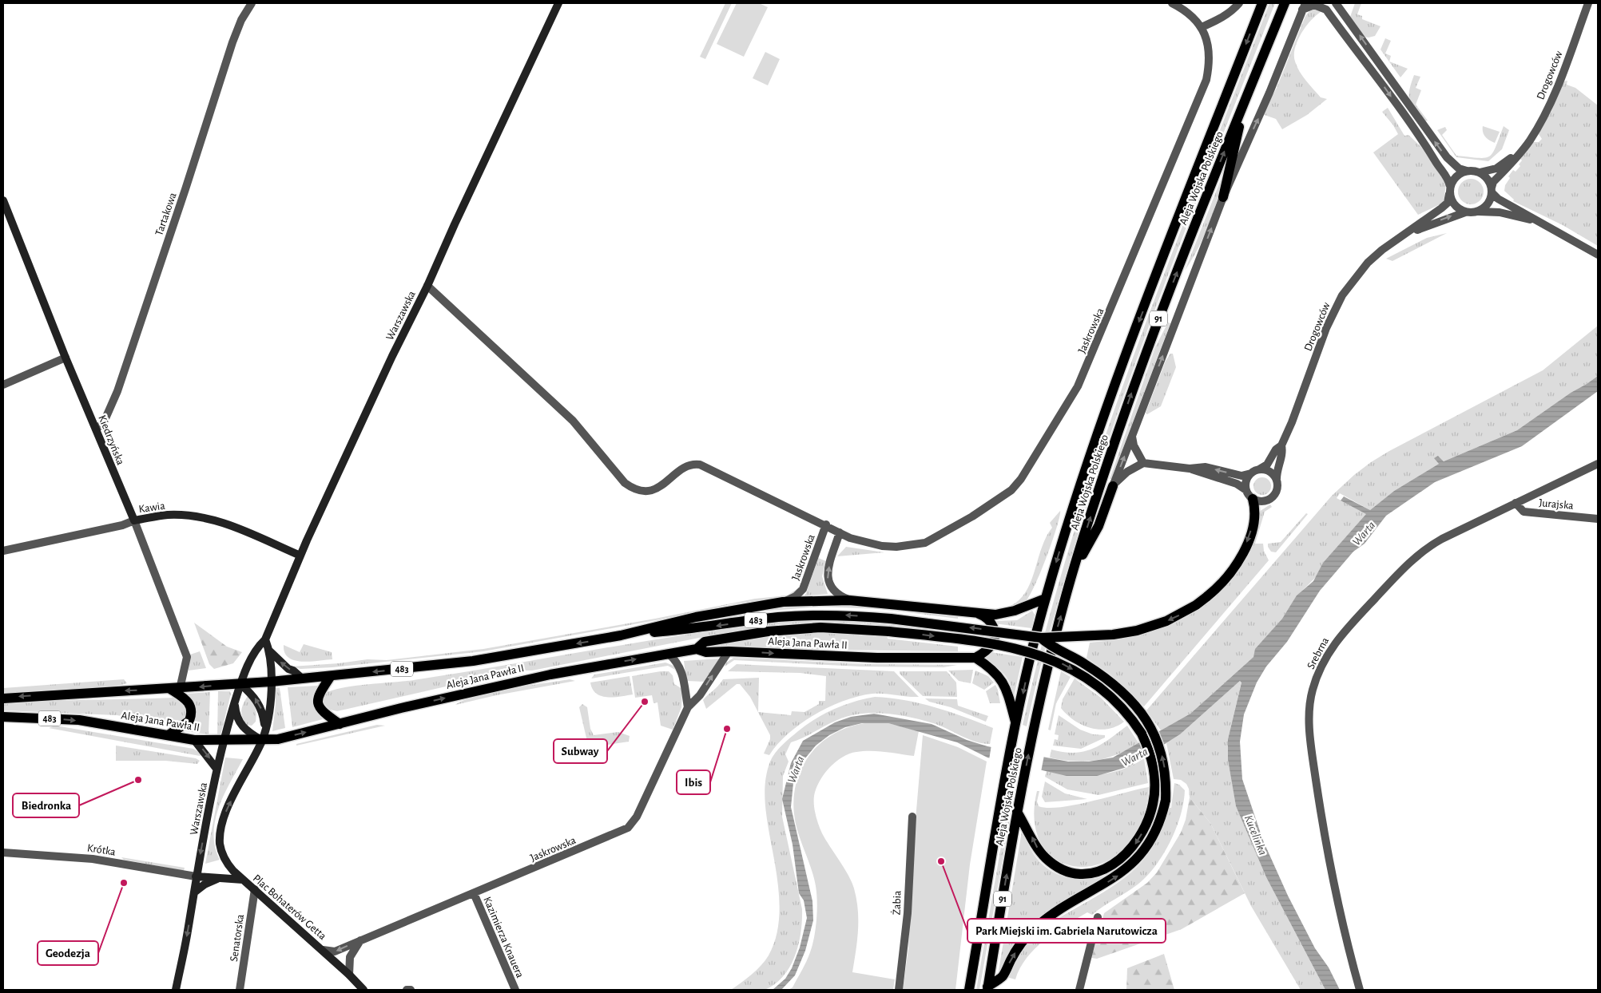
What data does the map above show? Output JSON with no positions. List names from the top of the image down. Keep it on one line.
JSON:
{"streets":{"main road":["Aleja Wojska Polskiego","91","483","Aleja Jana Pawła II"],"street":["Drogowców","Tartakowa","Warszawska","Jaskrowska","Kiedrzyńska","Jurajska","Kawia","Srebrna","Krótka","Żabia","Plac Bohaterów Getta","Kazimierza Knauera","Senatorska"]},"crossings":[["Drogowców","Aleja Jana Pawła II"],["Aleja Wojska Polskiego","Aleja Jana Pawła II"],["Tartakowa","Kiedrzyńska"],["Warszawska","Kawia"],["Warszawska","Aleja Jana Pawła II"],["Warszawska","Krótka"],["Warszawska","Plac Bohaterów Getta"],["Jaskrowska","Aleja Jana Pawła II"],["Jaskrowska","Plac Bohaterów Getta"],["Jaskrowska","Kazimierza Knauera"],["Kiedrzyńska","Kawia"],["Kiedrzyńska","Aleja Jana Pawła II"],["Jurajska","Srebrna"],["Aleja Jana Pawła II","Plac Bohaterów Getta"],["Krótka","Plac Bohaterów Getta"],["Plac Bohaterów Getta","Senatorska"]],"one_way":["Plac Bohaterów Getta"],"water":["Warta","Kucelinka"],"places":["Subway","Ibis","Biedronka","Park Miejski im. Gabriela Narutowicza","Geodezja"]}
